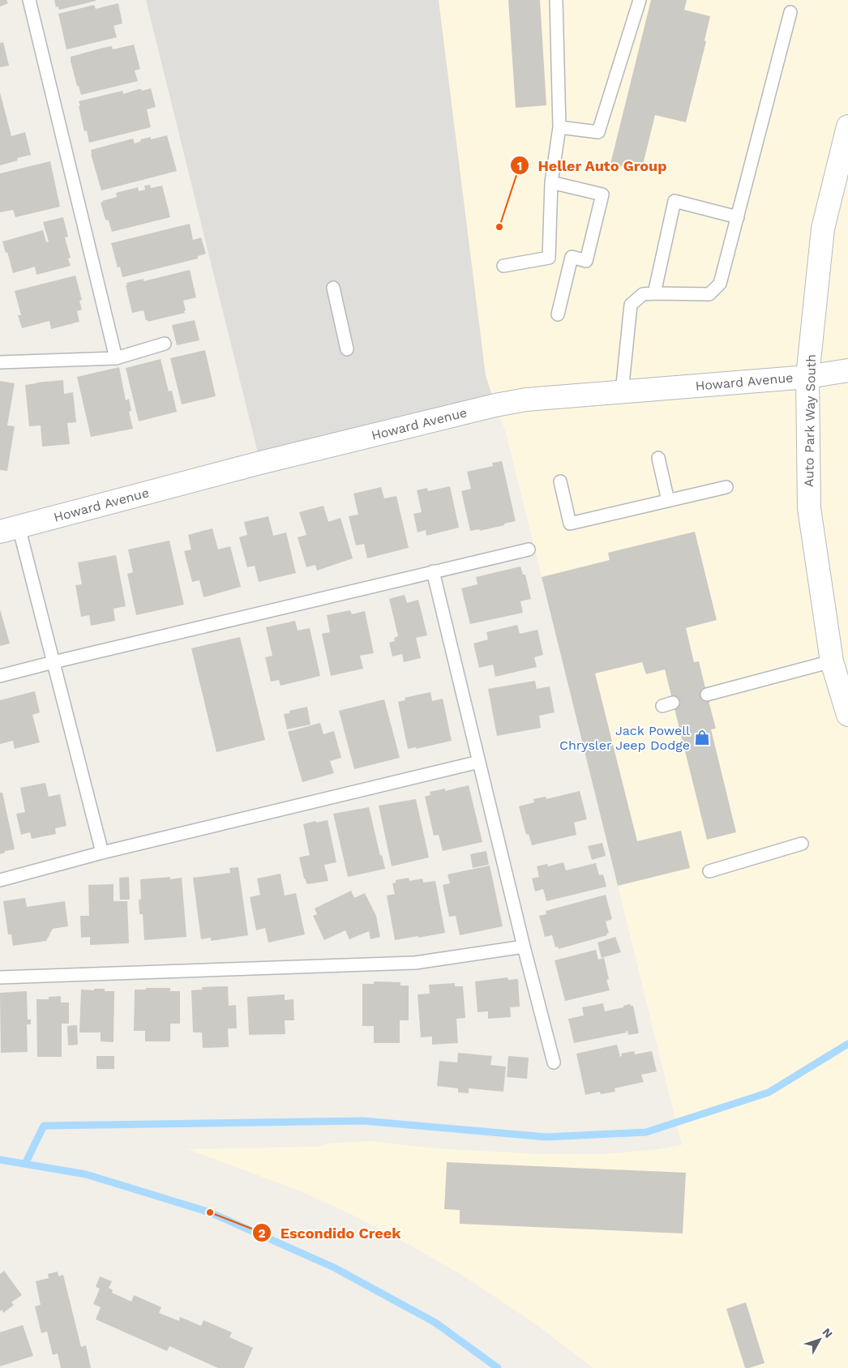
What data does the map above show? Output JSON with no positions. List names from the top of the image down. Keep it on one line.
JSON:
{"streets":{"street":["Howard Avenue","Auto Park Way South"]},"crossings":[["Howard Avenue","Auto Park Way South"]],"places":{"other":["Heller Auto Group","Escondido Creek"],"shop":["Jack Powell Chrysler Jeep Dodge"]},"north":"top right"}
